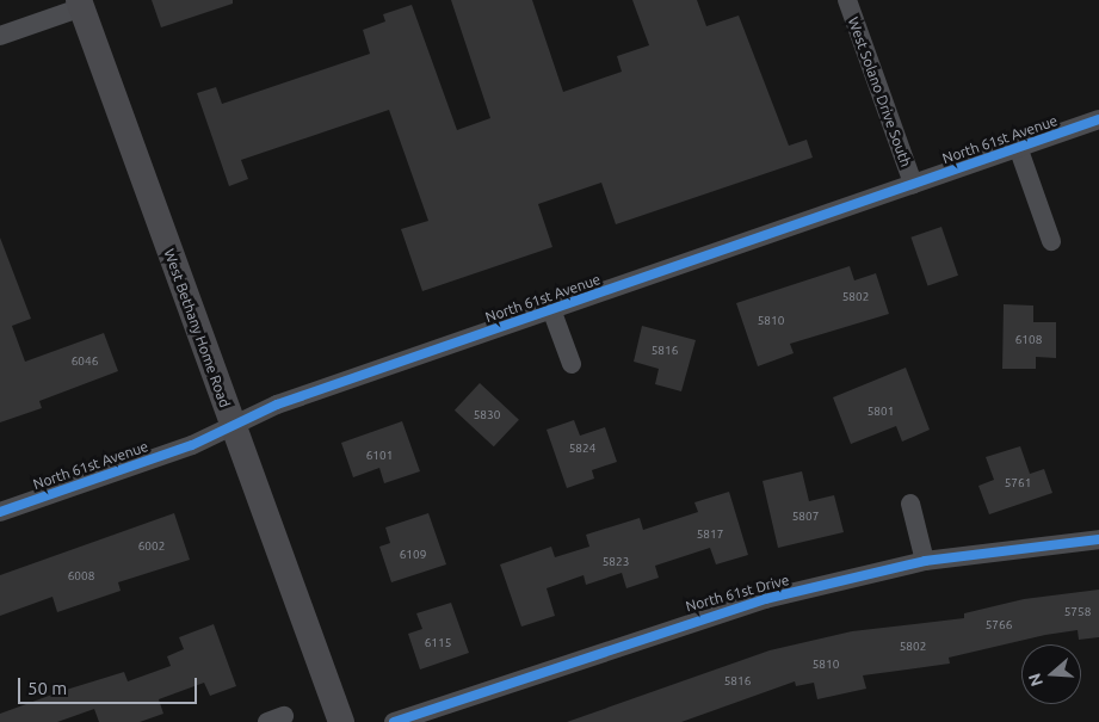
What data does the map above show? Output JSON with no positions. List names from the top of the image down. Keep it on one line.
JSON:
{"streets":{"main road":["West Bethany Home Road"],"street":["West Solano Drive South","North 61st Avenue","North 61st Drive"]},"crossings":[["West Solano Drive South","North 61st Avenue"],["North 61st Avenue","West Bethany Home Road"]],"house_numbers":["5802","5810","6108","5816","6046","5801","5830","5824","6101","5761","5807","5817","6002","6109","5823","6008","5758","5766","6115","5802","5810","5816"],"scale_bar":"50 m","north":"left"}
